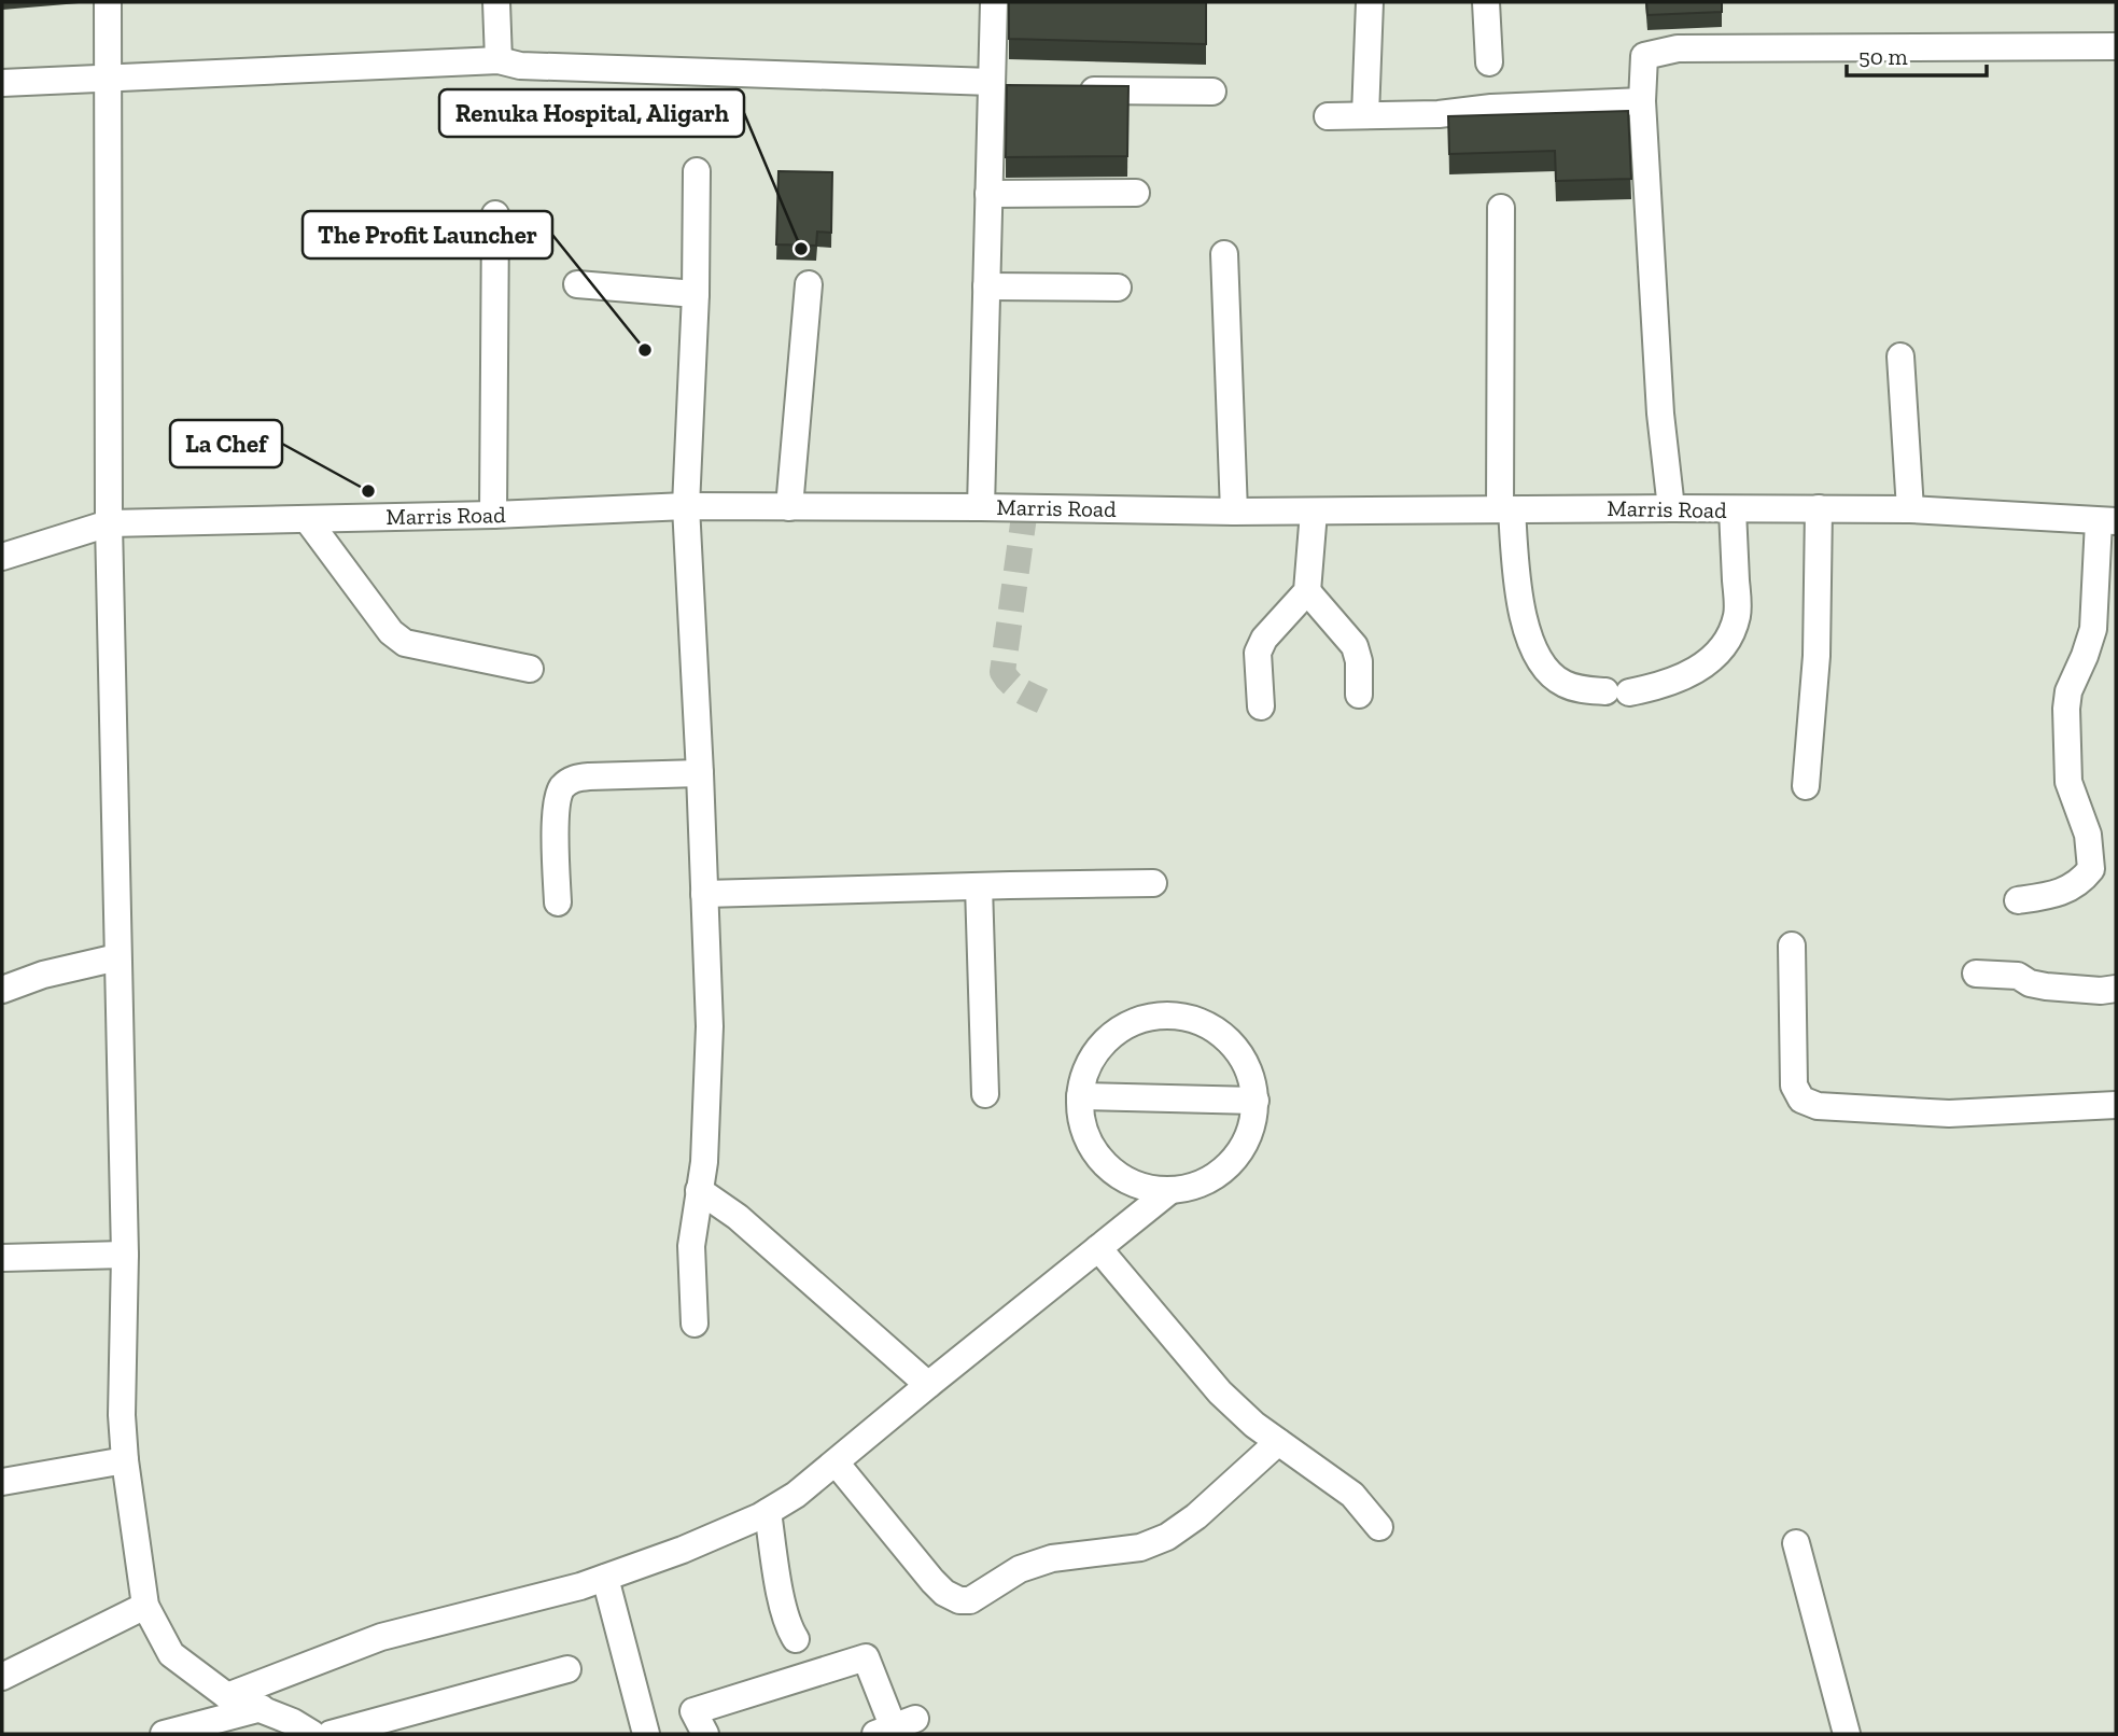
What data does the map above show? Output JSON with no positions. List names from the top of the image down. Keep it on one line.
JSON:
{"streets":{"street":["Marris Road"]},"places":["Renuka Hospital, Aligarh","The Profit Launcher","La Chef"],"scale_bar":"50 m"}
